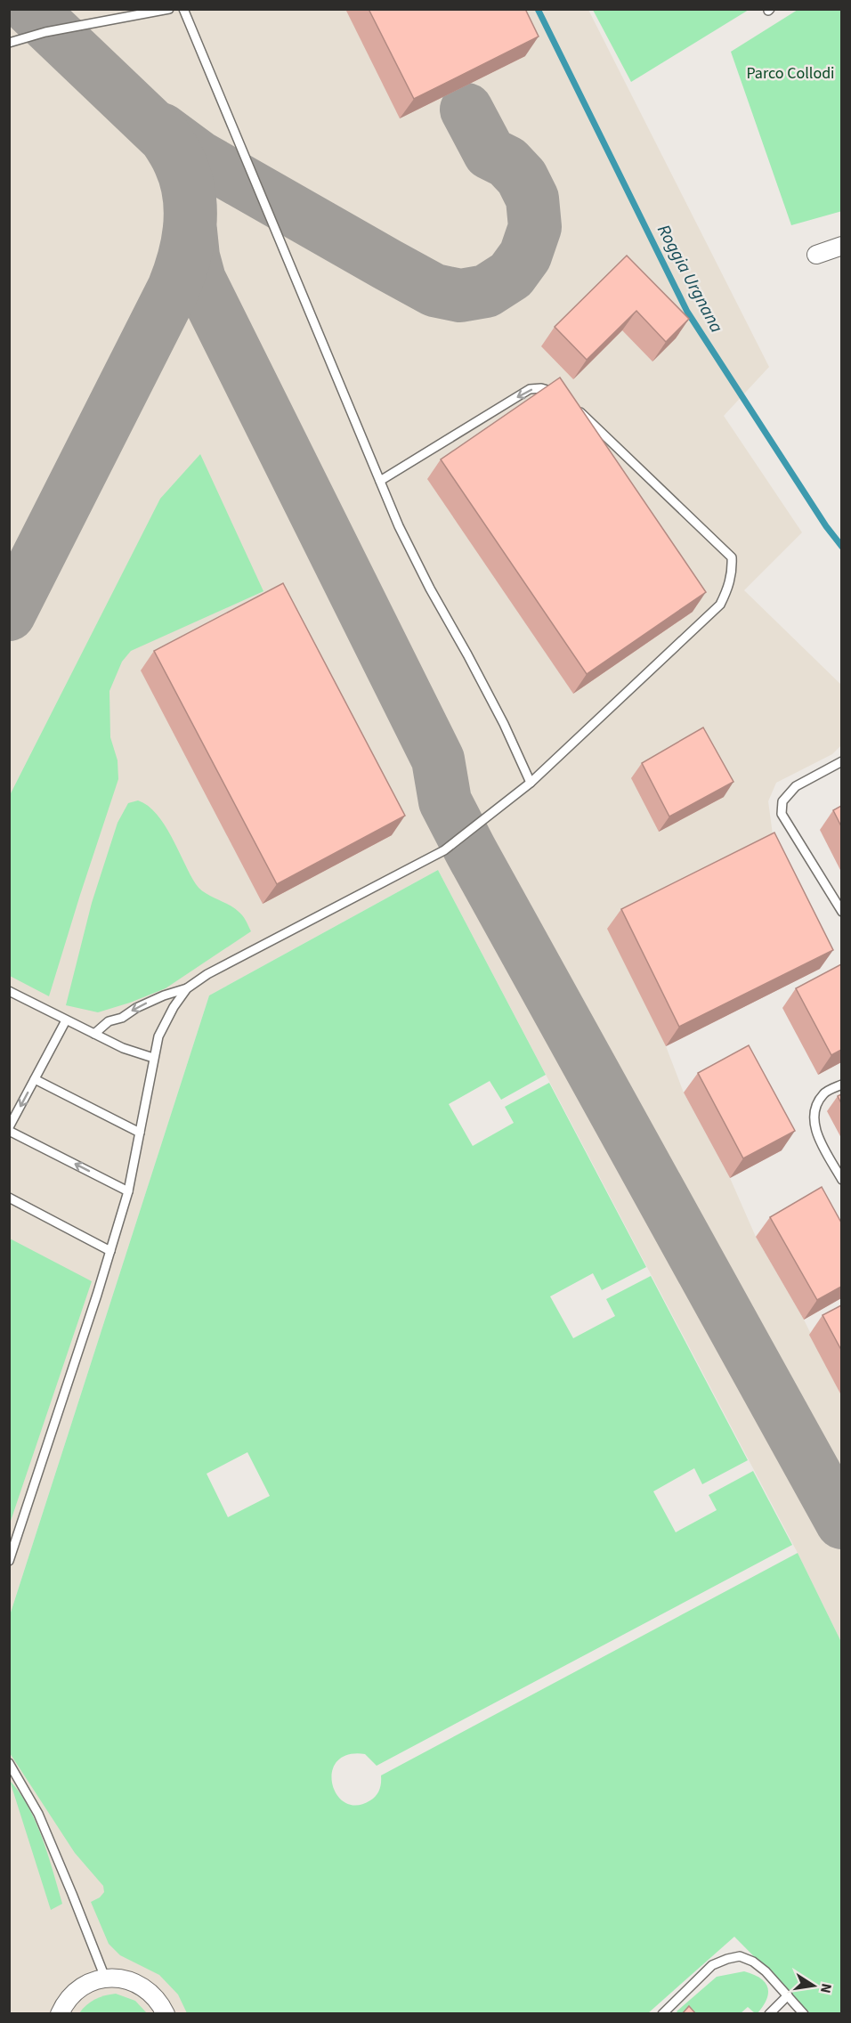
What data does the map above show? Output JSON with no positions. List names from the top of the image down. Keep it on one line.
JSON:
{"water":["Roggia Urgnana"],"parks":["Parco Collodi"],"north":"right"}
